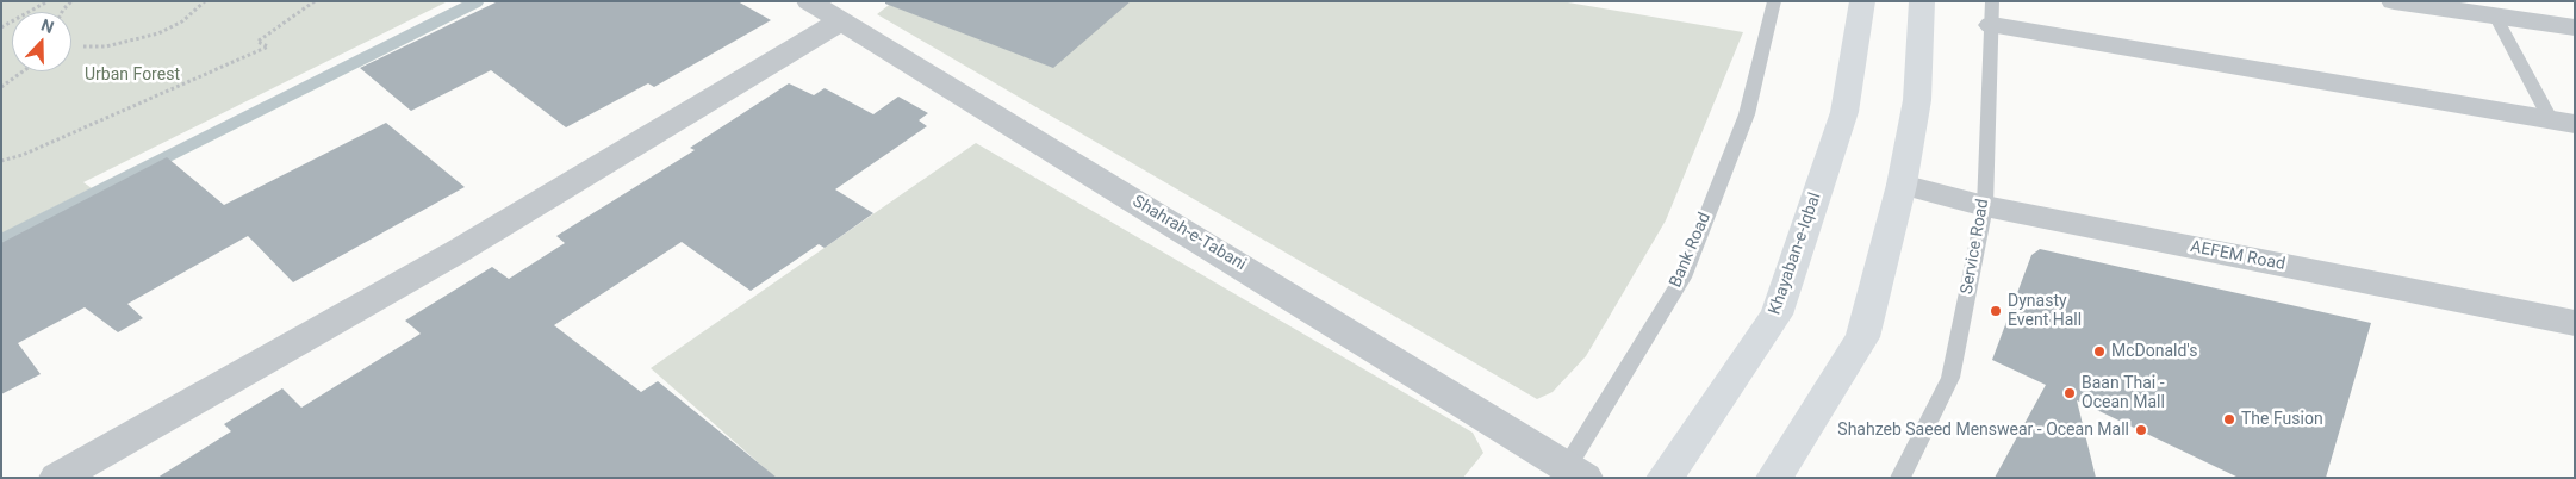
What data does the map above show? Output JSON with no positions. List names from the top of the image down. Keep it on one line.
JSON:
{"streets":{"main road":["Khayaban-e-Iqbal"],"street":["Shahrah-e-Tabani","AEFEM Road"],"lane":["Service Road","Bank Road"]},"crossings":[["Shahrah-e-Tabani","Bank Road"],["Service Road","AEFEM Road"]],"parks":["Urban Forest"],"places":["Dynasty Event Hall","McDonald's","Baan Thai - Ocean Mall","The Fusion","Shahzeb Saeed Menswear - Ocean Mall"],"north":"top"}
